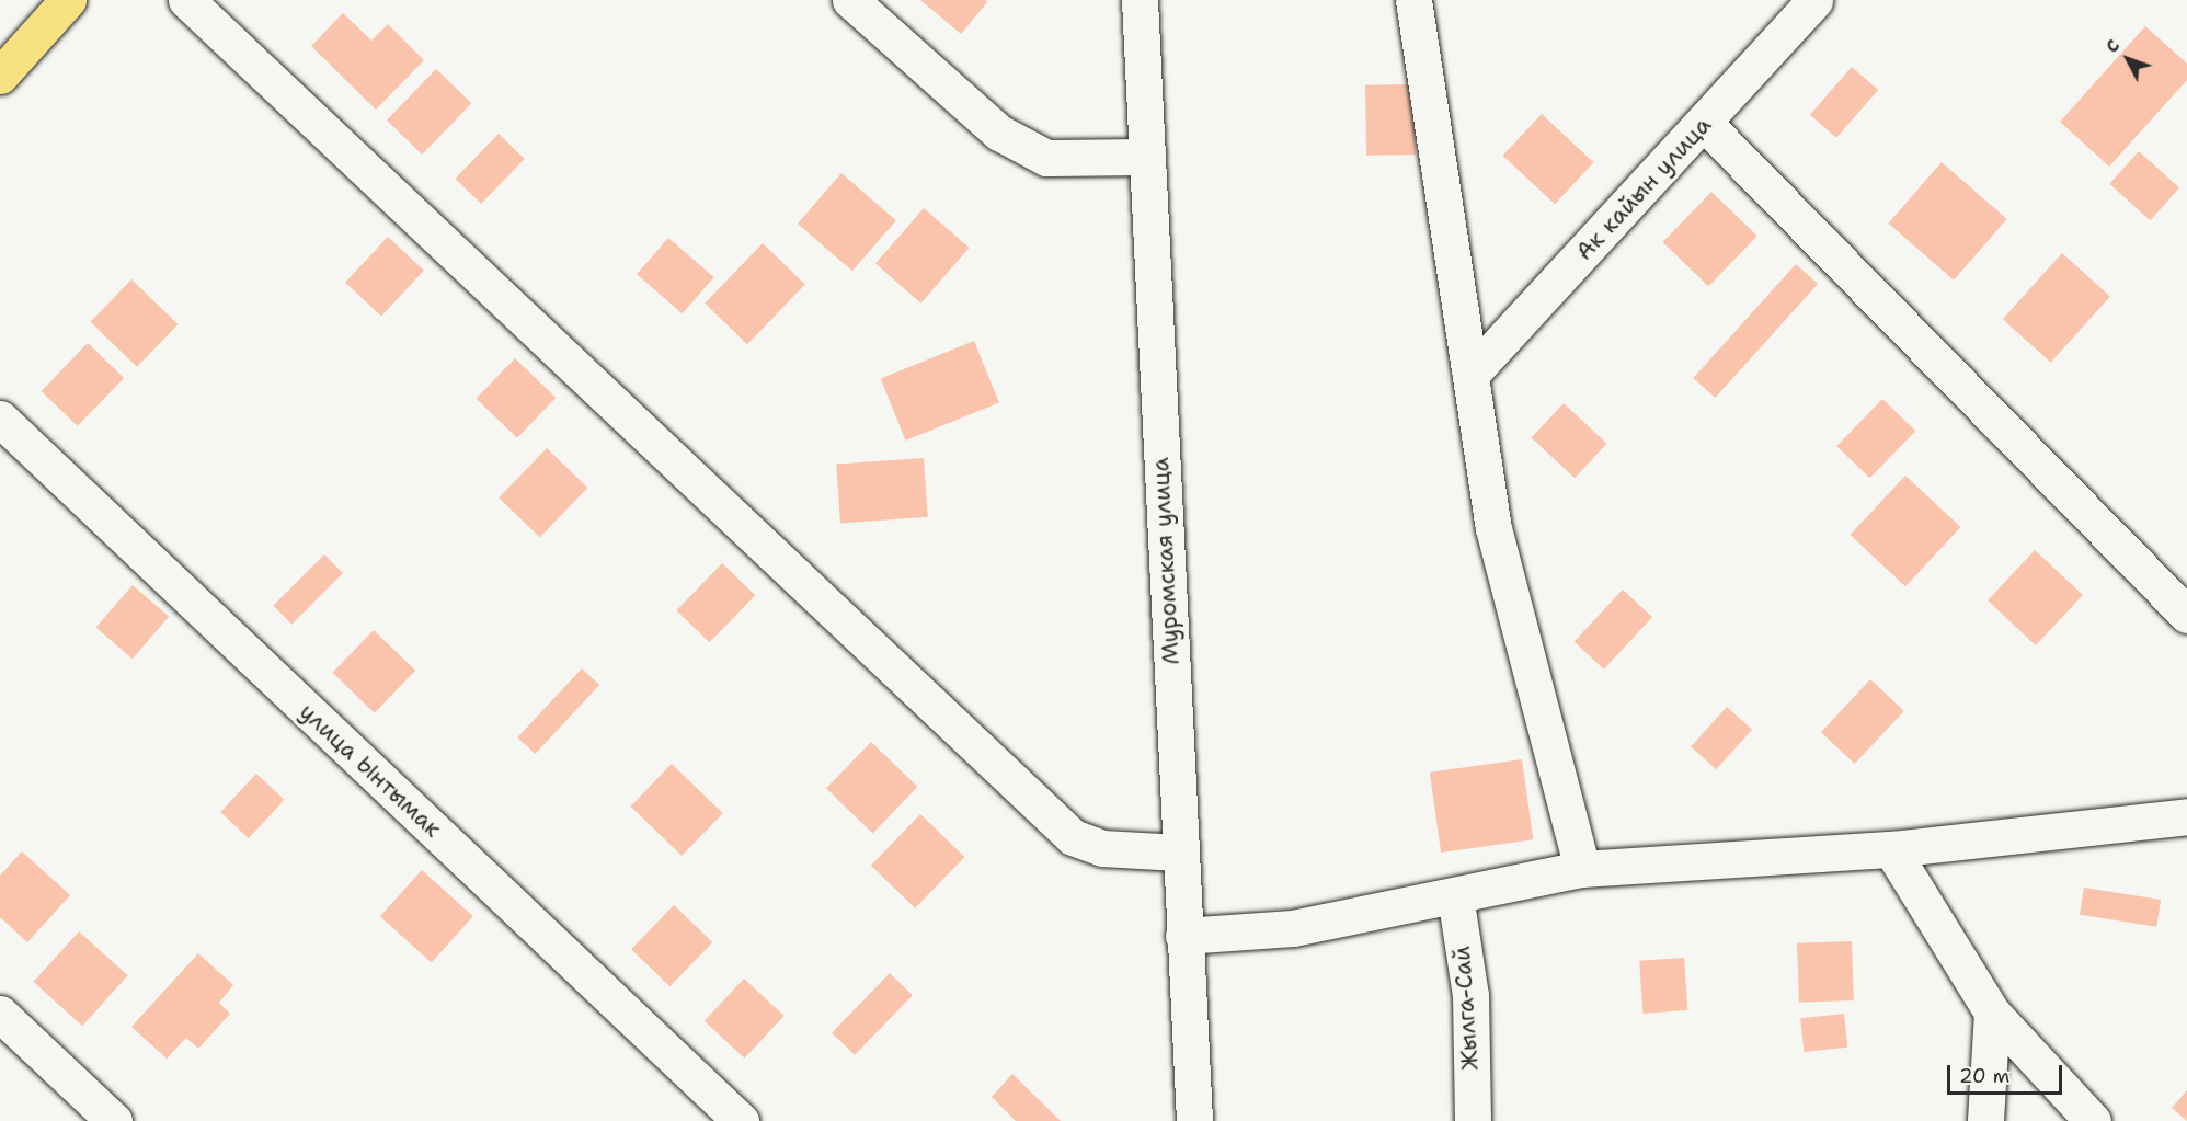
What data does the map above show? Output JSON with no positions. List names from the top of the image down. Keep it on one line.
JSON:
{"streets":{"street":["Ак кайын улица","Муромская улица","улица Ынтымак","Жылга-Сай"]},"scale_bar":"20 m","north":"top left"}
